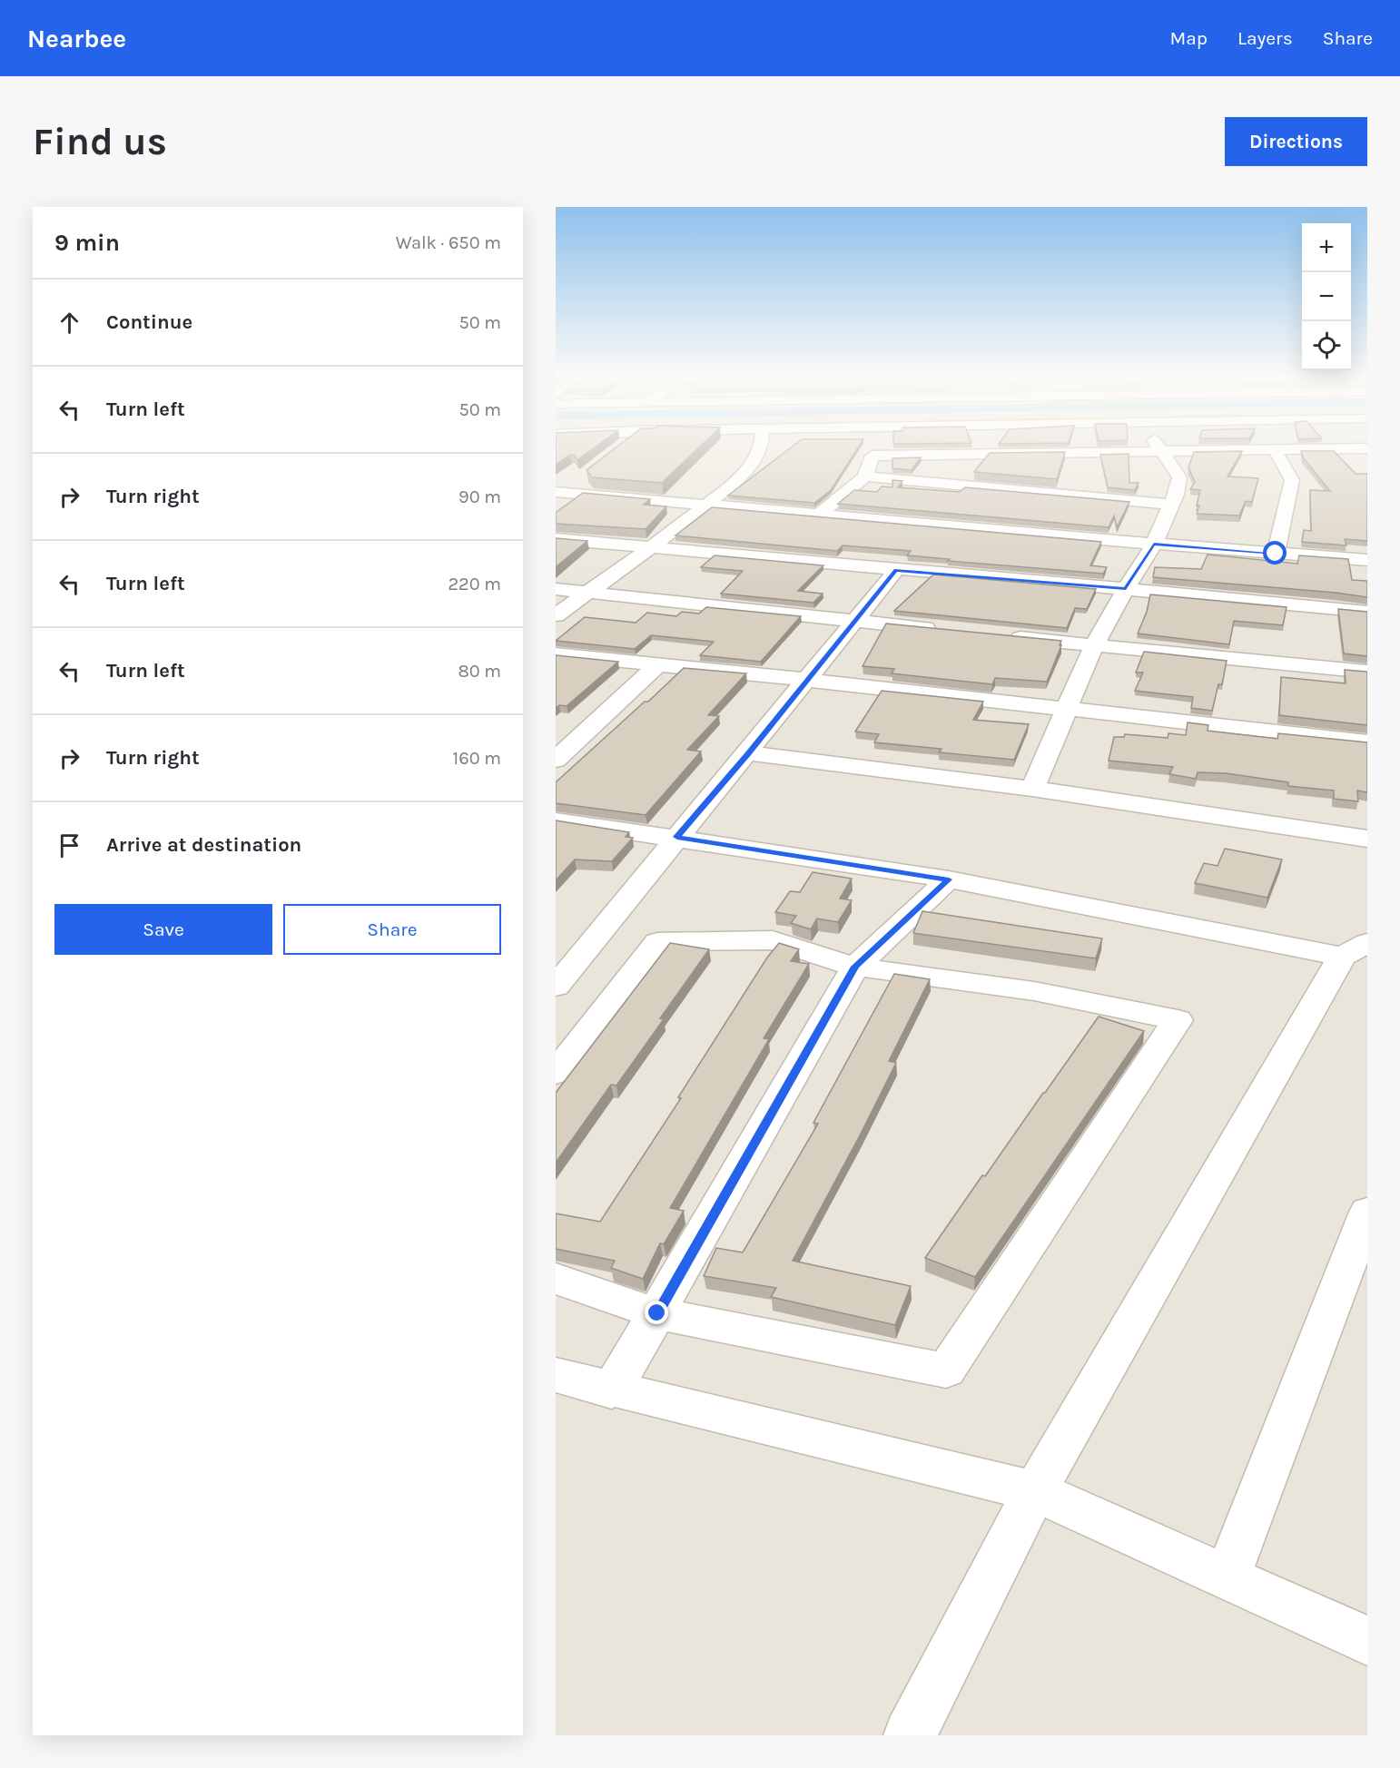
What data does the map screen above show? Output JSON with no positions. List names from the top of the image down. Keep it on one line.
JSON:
{"page":{"header":"Nearbee","nav":["Map","Layers","Share"],"buttons":["Directions",["Save","Share"]],"title":"Find us","heading":["9 min","Walk · 650 m"],"map_buttons":["+","−"],"list":[["Continue","50 m"],["Turn left","50 m"],["Turn right","90 m"],["Turn left","220 m"],["Turn left","80 m"],["Turn right","160 m"],"Arrive at destination"]}}
